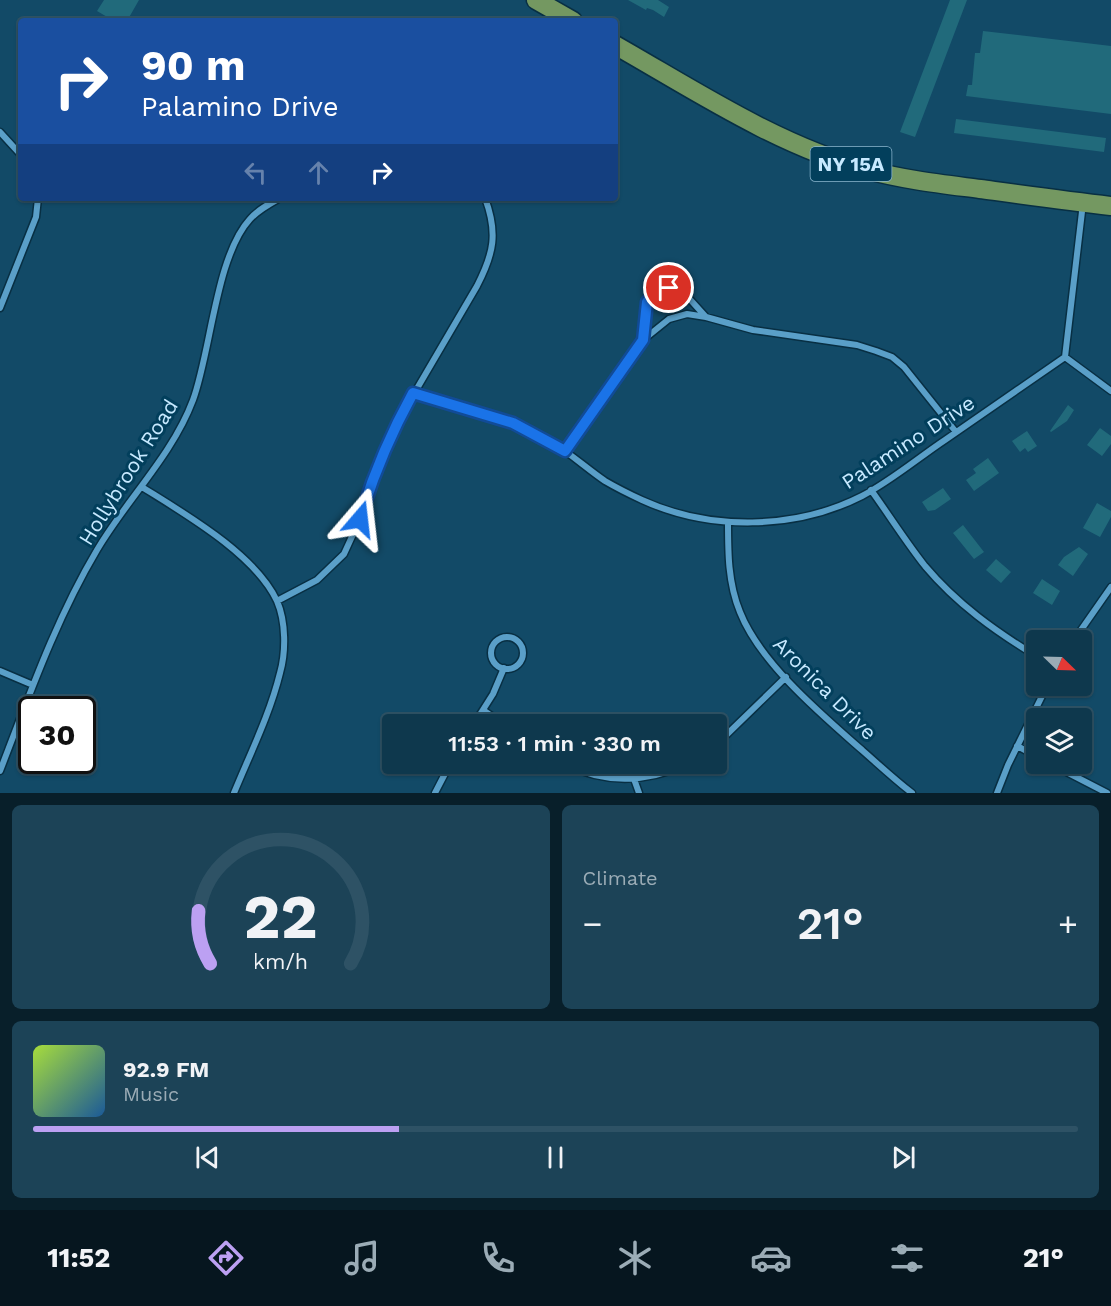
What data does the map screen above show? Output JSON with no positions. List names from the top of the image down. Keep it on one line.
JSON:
{"streets":{"main road":["NY 15A"],"street":["Palamino Drive","Hollybrook Road","Aronica Drive"]},"crossings":[["Palamino Drive","Aronica Drive"]],"north":"bottom right","page":{"turn":["90 m","Palamino Drive"],"limit":"30","trip":"11:53 · 1 min · 330 m","tile":"Climate","heat":["−","21°","+"],"song":["92.9 FM","Music"],"tabs":["11:52","21°"],"gauge":["22","km/h"]}}
